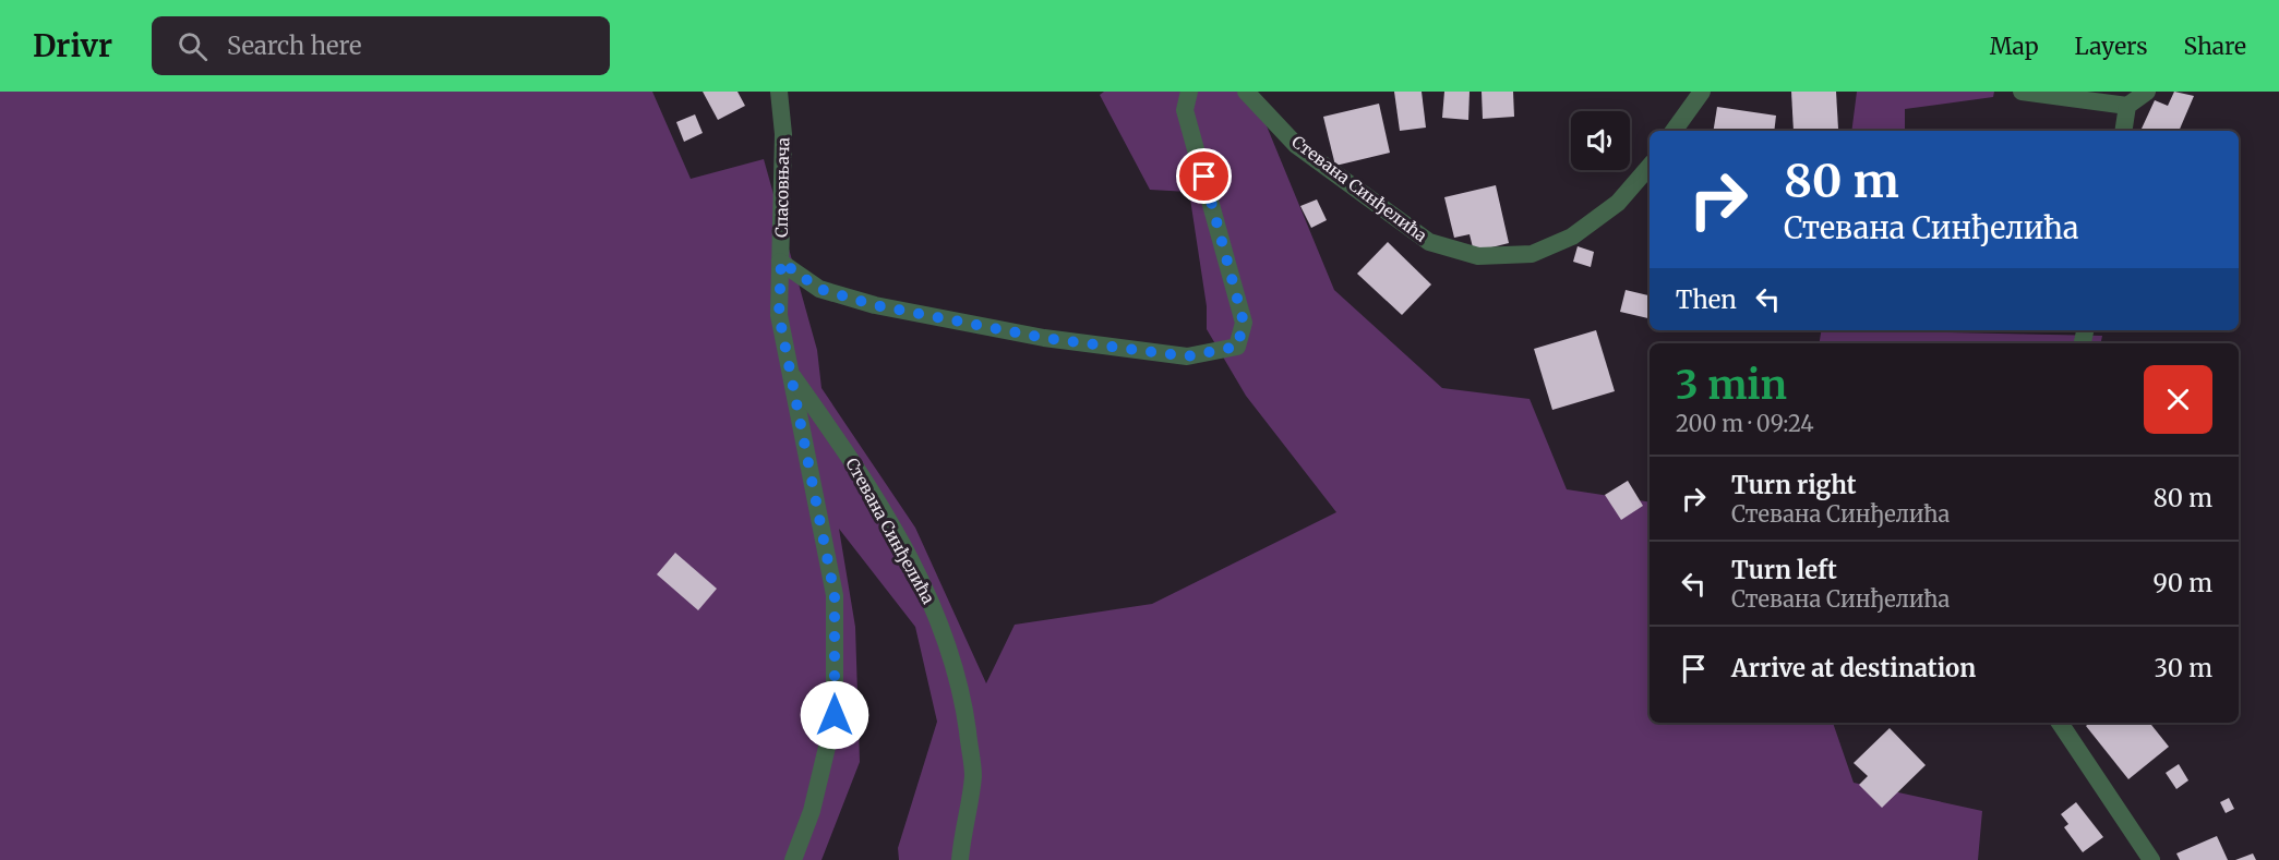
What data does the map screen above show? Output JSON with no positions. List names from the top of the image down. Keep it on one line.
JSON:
{"streets":{"street":["Спасовњача","Стевана Синђелића"]},"crossings":[["Спасовњача","Стевана Синђелића"]],"page":{"header":"Drivr","search":"Search here","nav":["Map","Layers","Share"],"turn":["80 m","Стевана Синђелића"],"then":"Then","heading":["3 min","200 m · 09:24"],"list":[{"name":"Turn right","note":"Стевана Синђелића","value":"80 m"},{"name":"Turn left","note":"Стевана Синђелића","value":"90 m"},{"name":"Arrive at destination","value":"30 m"}]}}
